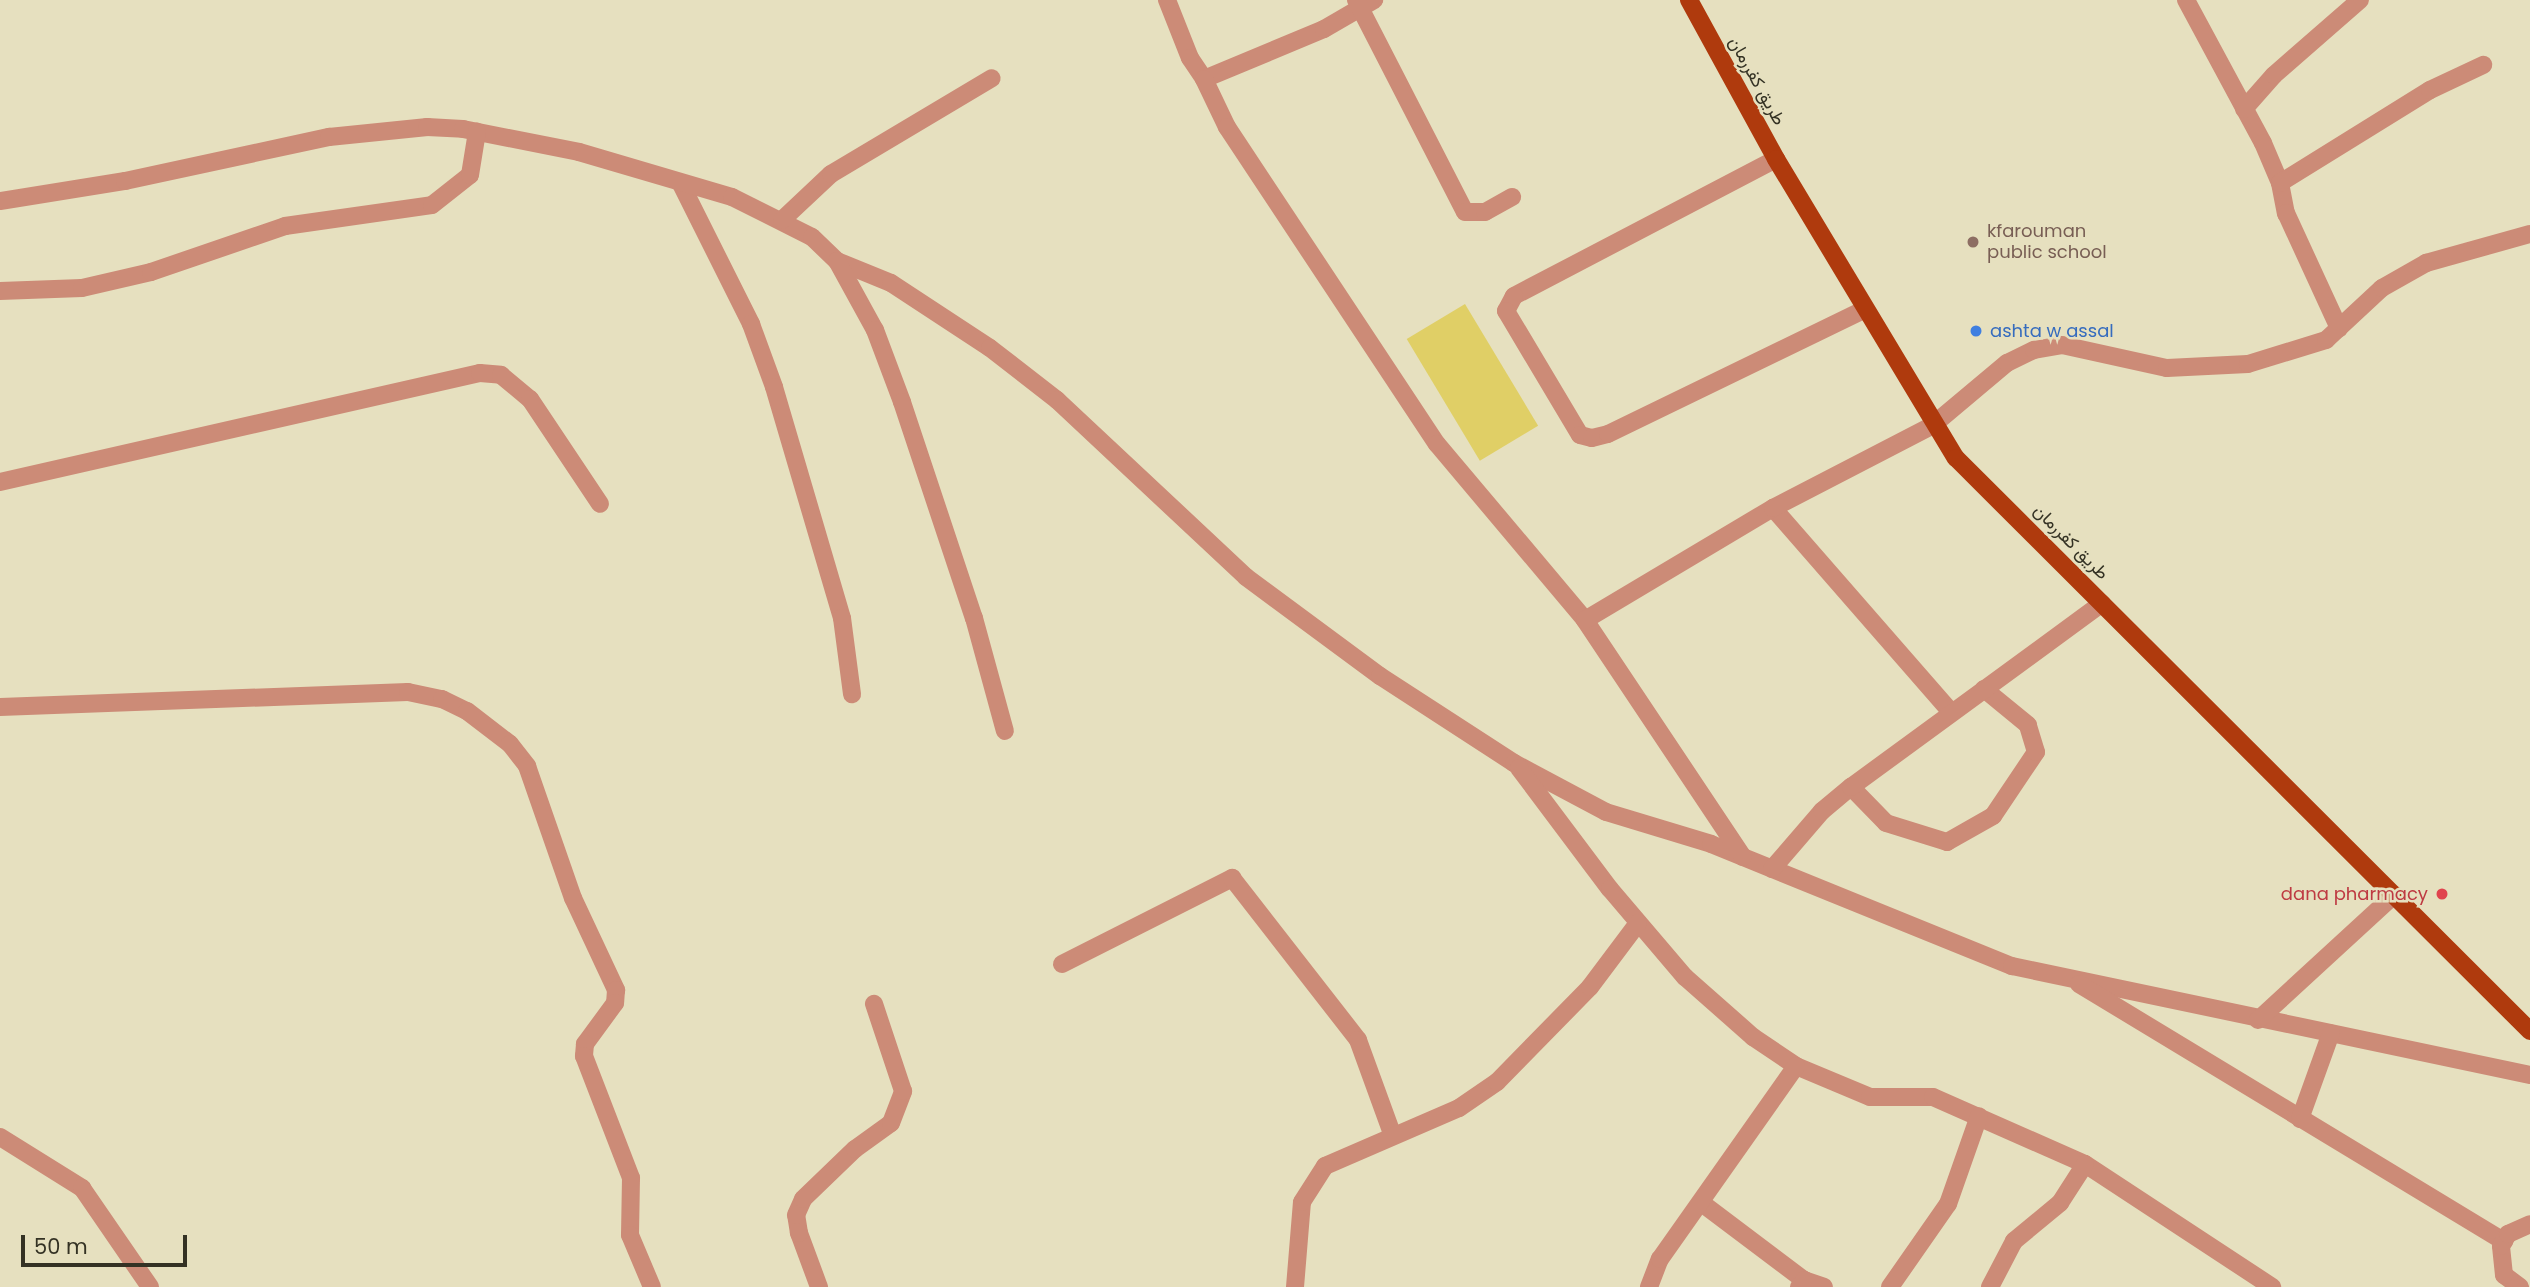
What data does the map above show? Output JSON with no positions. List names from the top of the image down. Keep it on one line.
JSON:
{"streets":{"main road":["طريق كفررمان"]},"places":["kfarouman public school","ashta w assal","dana pharmacy"],"scale_bar":"50 m"}
